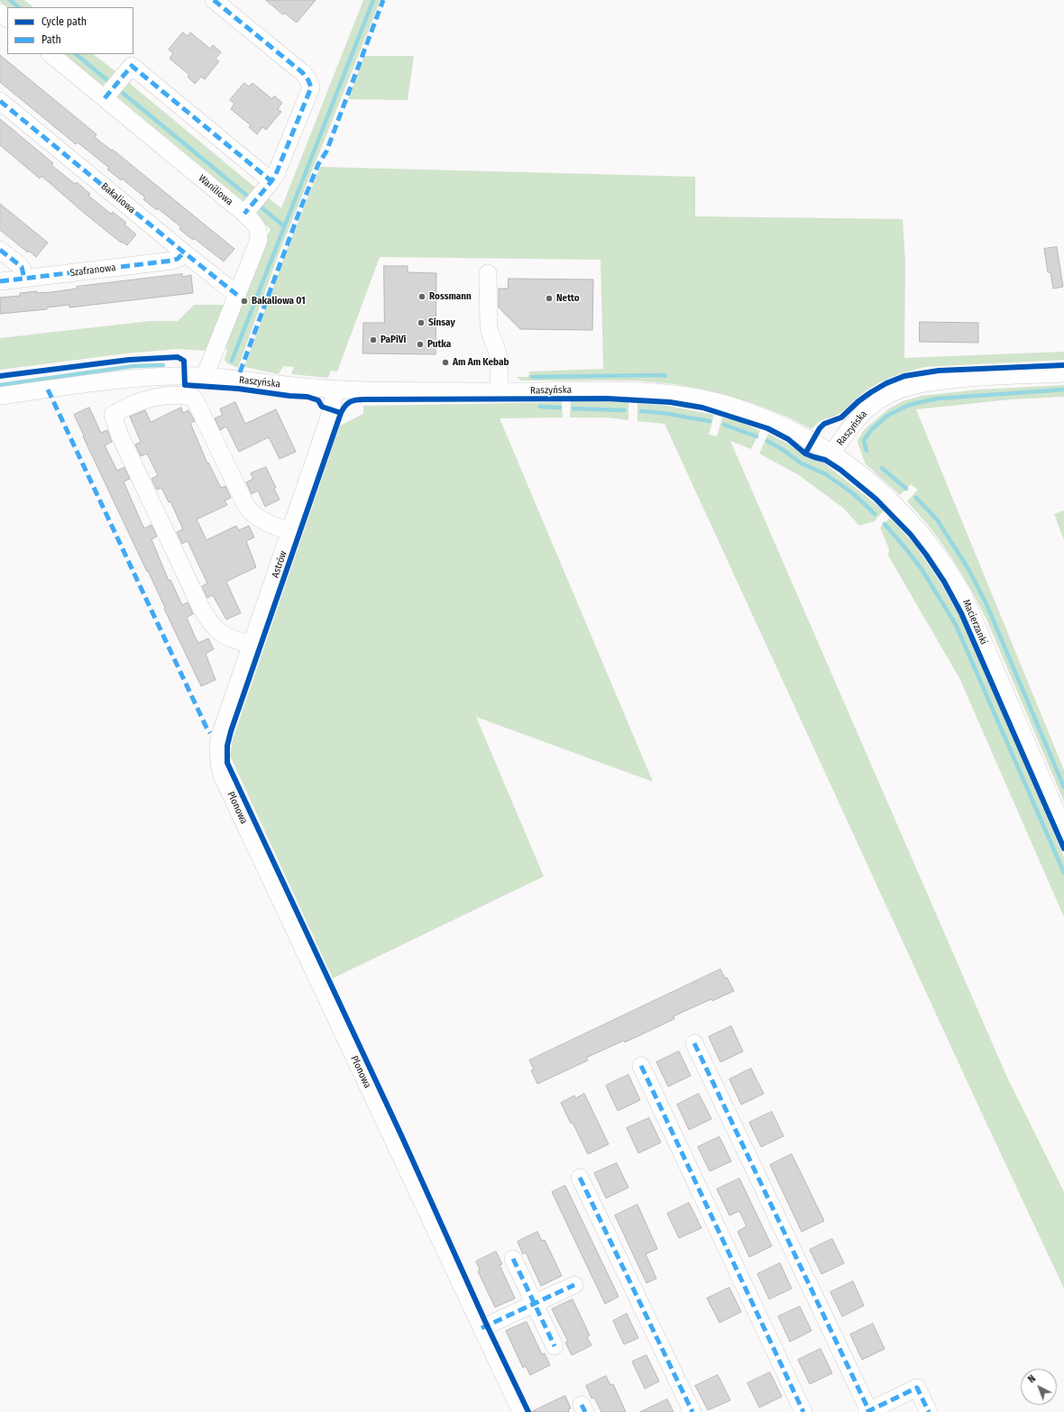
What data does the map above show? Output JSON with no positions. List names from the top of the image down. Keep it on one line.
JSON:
{"streets":{"street":["Waniliowa","Bakaliowa","Szafranowa","Raszyńska","Astrów","Macierzanki","Plonowa"]},"crossings":[["Waniliowa","Bakaliowa"],["Waniliowa","Raszyńska"],["Bakaliowa","Szafranowa"],["Raszyńska","Astrów"],["Raszyńska","Macierzanki"],["Astrów","Plonowa"]],"places":["Rossmann","Netto","Bakaliowa 01","Sinsay","PaPiVi","Putka","Am Am Kebab"],"legend":["Cycle path","Path"],"north":"top left"}
